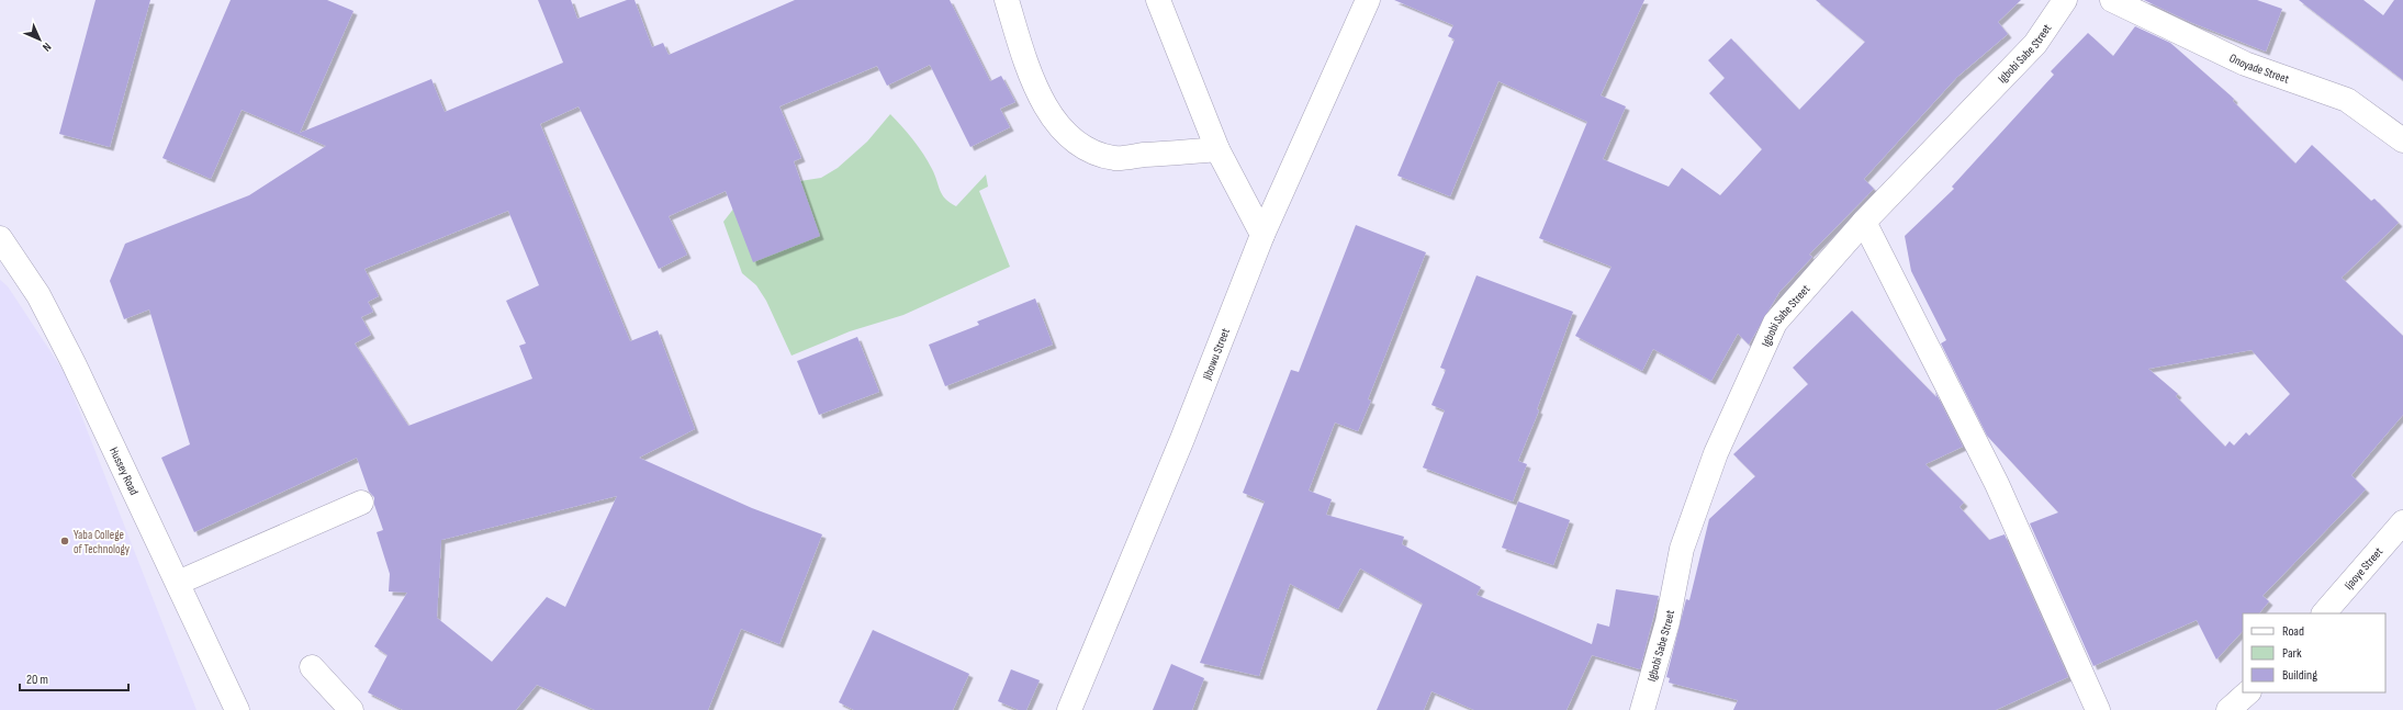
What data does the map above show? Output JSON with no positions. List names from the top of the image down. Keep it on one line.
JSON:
{"streets":{"street":["Igbobi Sabe Street","Onoyade Street","Jibowu Street","Hussey Road","Ijaoye Street"]},"places":["Yaba College of Technology"],"legend":["Road","Park","Building"],"scale_bar":"20 m","north":"bottom right"}
